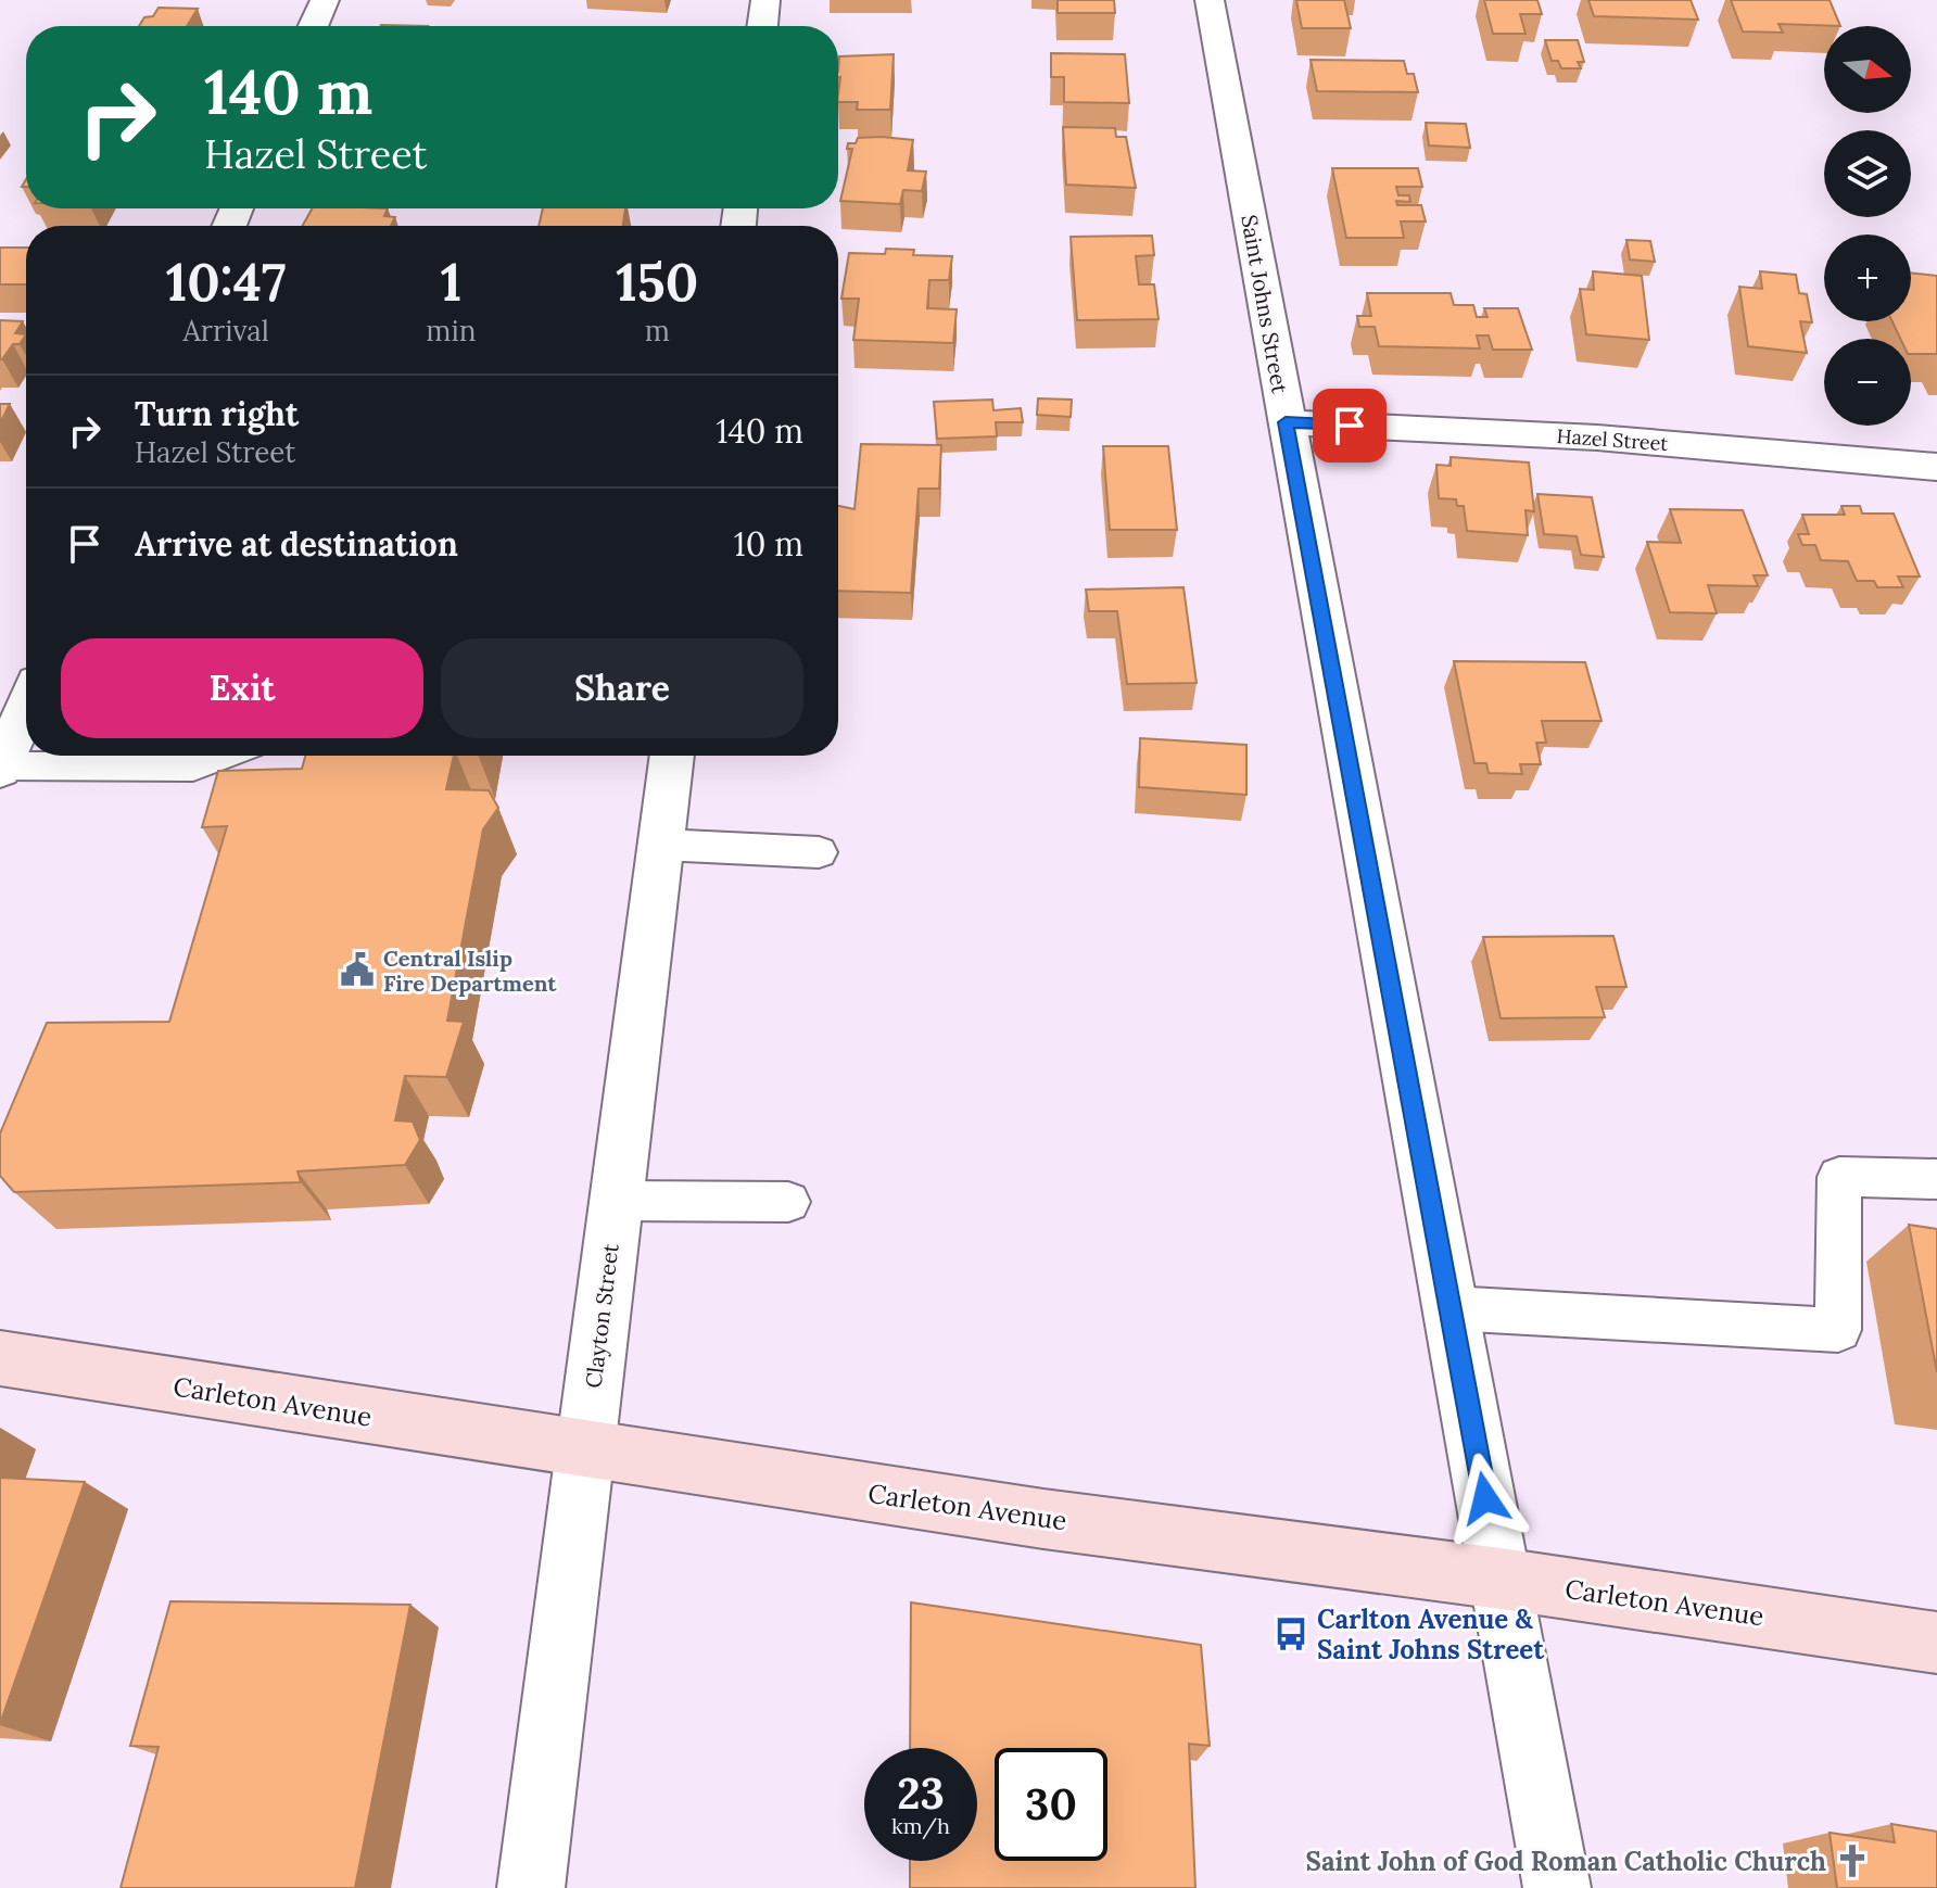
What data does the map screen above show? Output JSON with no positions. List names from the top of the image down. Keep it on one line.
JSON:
{"streets":{"main road":["Carleton Avenue"],"street":["Saint Johns Street","Hazel Street","Clayton Street"]},"crossings":[["Saint Johns Street","Hazel Street"],["Saint Johns Street","Carleton Avenue"],["Clayton Street","Carleton Avenue"]],"places":{"public building":["Central Islip Fire Department"],"bus stop":["Carlton Avenue & Saint Johns Street"],"church":["Saint John of God Roman Catholic Church"]},"north":"right","page":{"map_buttons":["+","−"],"turn":["140 m","Hazel Street"],"eta":["10:47","Arrival","1","min","150","m"],"list":[{"name":"Turn right","note":"Hazel Street","value":"140 m"},{"name":"Arrive at destination","value":"10 m"}],"buttons":["Exit","Share"],"speed":"23 km/h","limit":"30"}}
